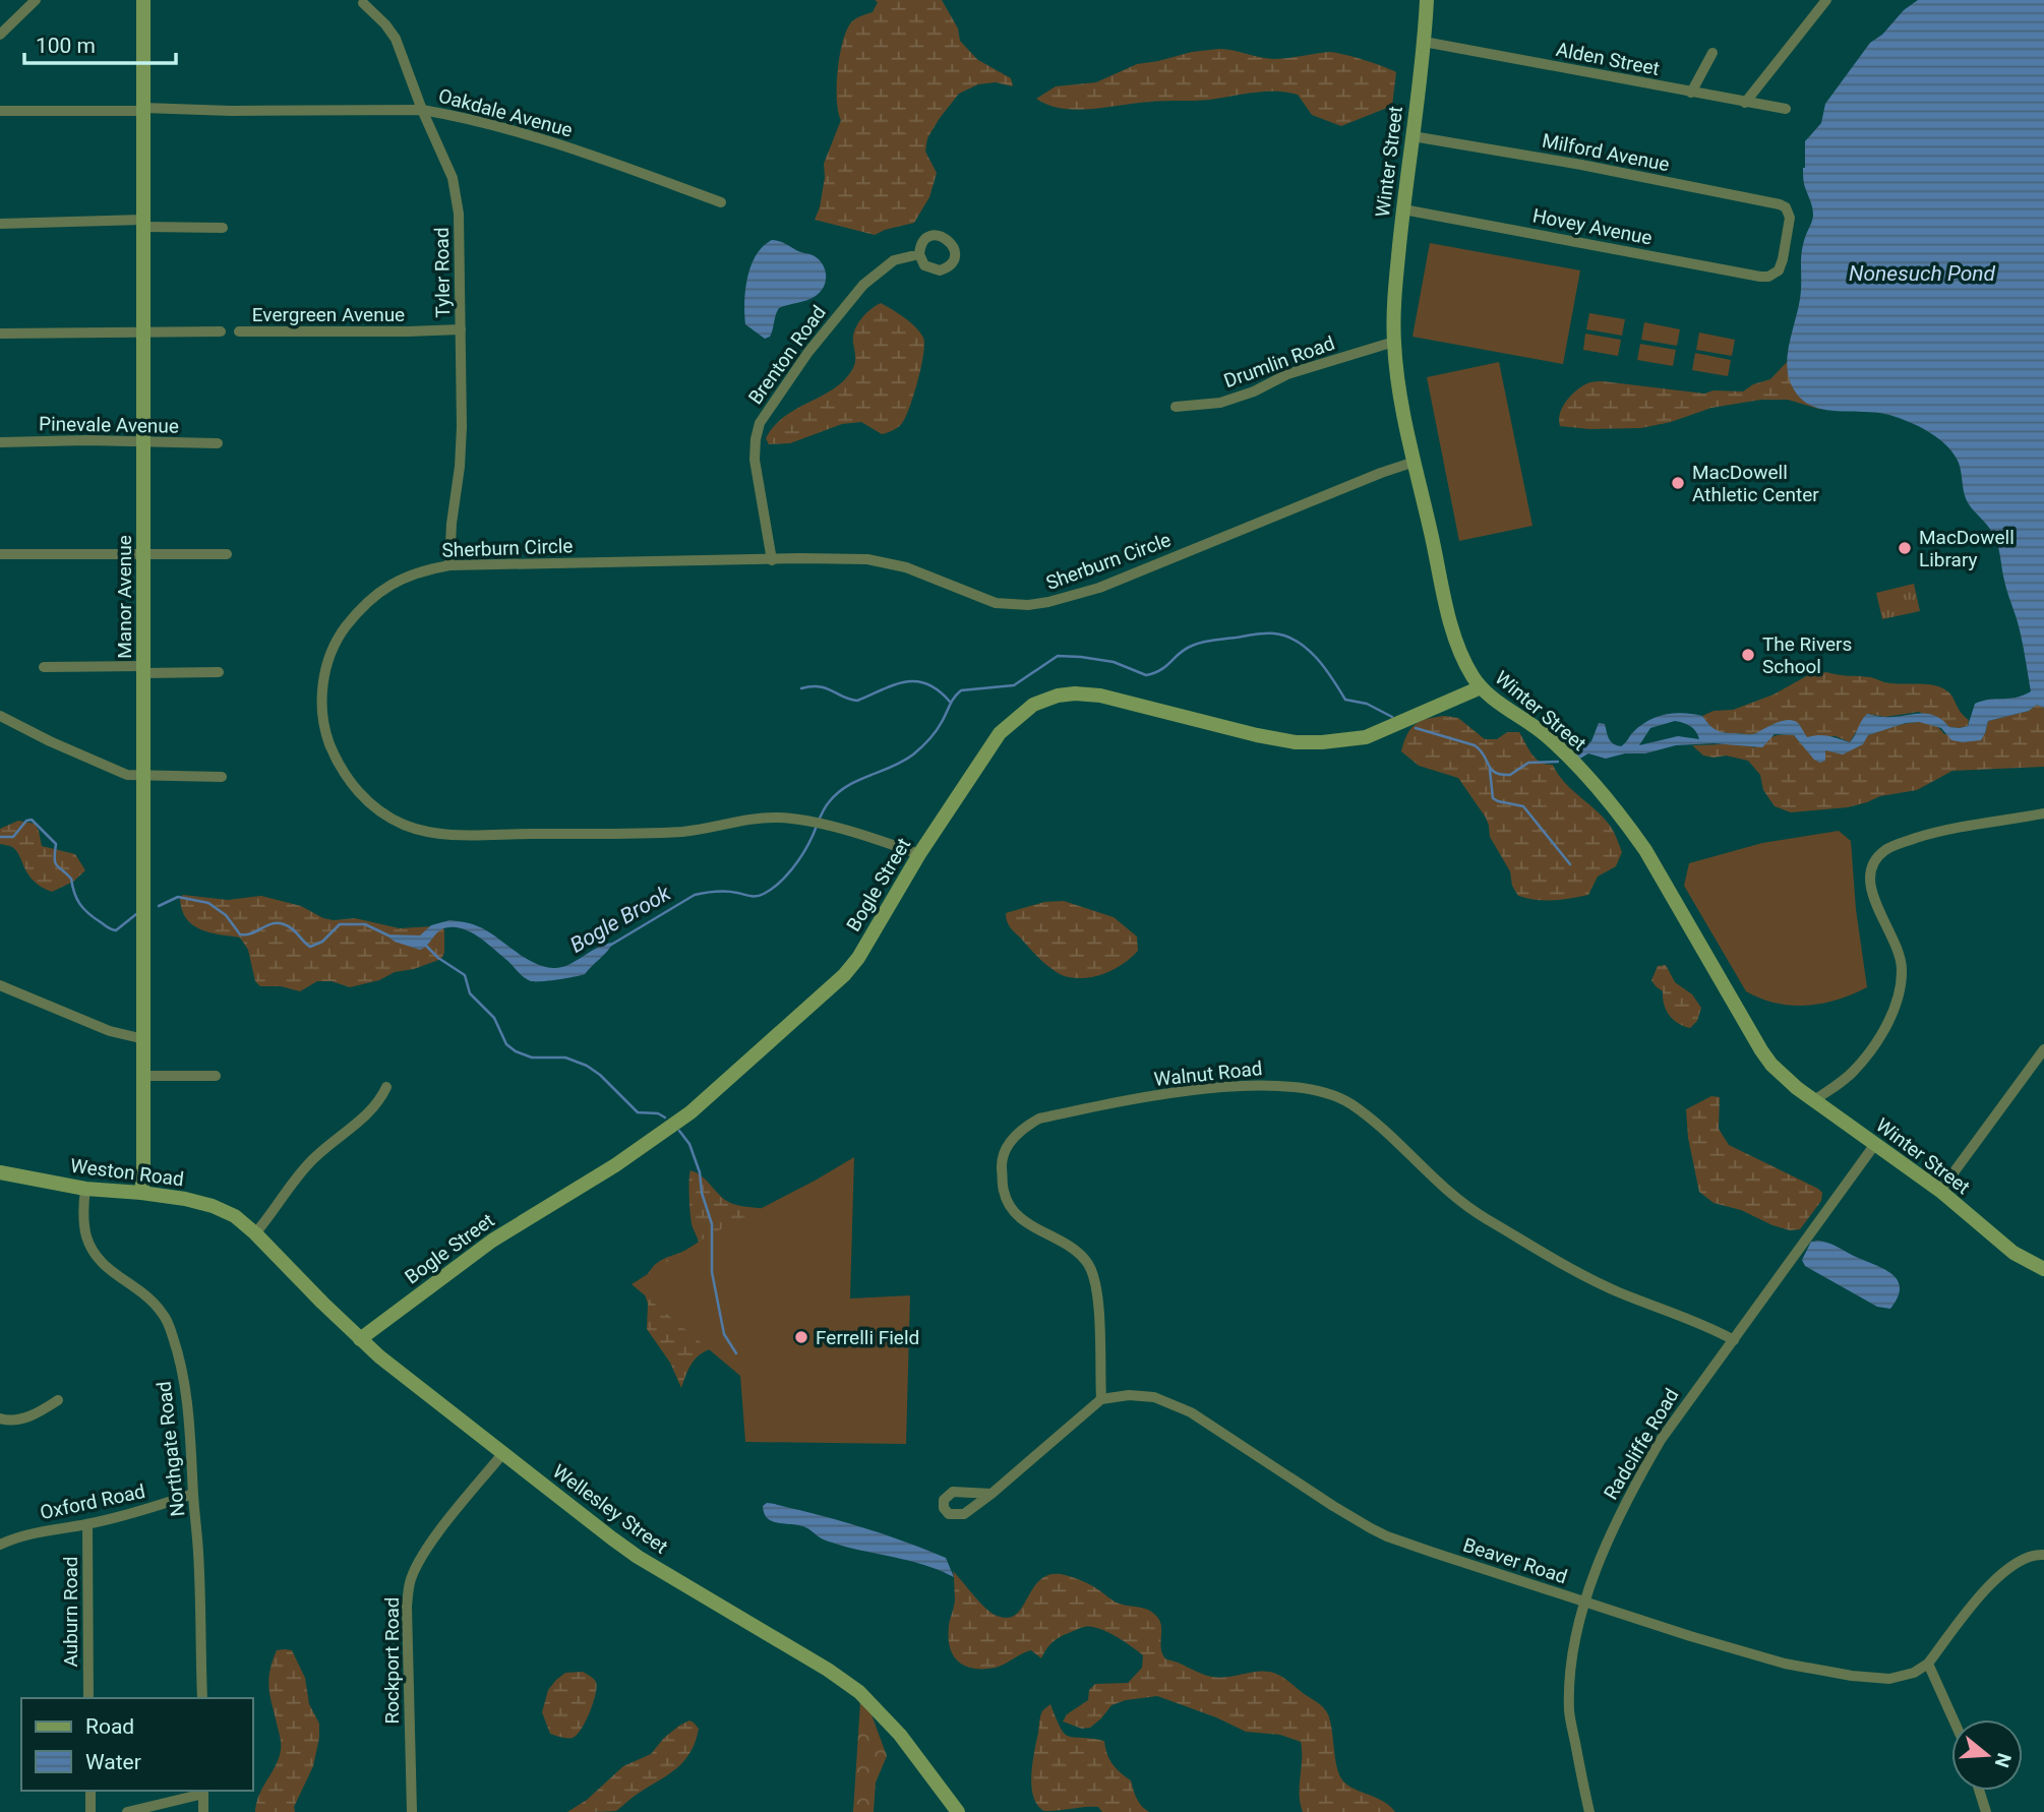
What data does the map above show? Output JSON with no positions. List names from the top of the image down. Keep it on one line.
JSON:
{"streets":{"street":["Alden Street","Oakdale Avenue","Milford Avenue","Winter Street","Hovey Avenue","Tyler Road","Evergreen Avenue","Brenton Road","Drumlin Road","Pinevale Avenue","Sherburn Circle","Manor Avenue","Bogle Street","Walnut Road","Weston Road","Radcliffe Road","Northgate Road","Oxford Road","Wellesley Street","Beaver Road","Auburn Road","Rockport Road"]},"crossings":[["Alden Street","Winter Street"],["Oakdale Avenue","Tyler Road"],["Oakdale Avenue","Manor Avenue"],["Milford Avenue","Winter Street"],["Milford Avenue","Hovey Avenue"],["Winter Street","Hovey Avenue"],["Winter Street","Drumlin Road"],["Winter Street","Sherburn Circle"],["Winter Street","Bogle Street"],["Winter Street","Radcliffe Road"],["Tyler Road","Evergreen Avenue"],["Tyler Road","Sherburn Circle"],["Brenton Road","Sherburn Circle"],["Pinevale Avenue","Manor Avenue"],["Sherburn Circle","Bogle Street"],["Manor Avenue","Weston Road"],["Bogle Street","Wellesley Street"],["Walnut Road","Radcliffe Road"],["Walnut Road","Beaver Road"],["Weston Road","Northgate Road"],["Weston Road","Wellesley Street"],["Radcliffe Road","Beaver Road"],["Northgate Road","Oxford Road"],["Oxford Road","Auburn Road"],["Wellesley Street","Rockport Road"]],"water":["Nonesuch Pond","Bogle Brook"],"places":["MacDowell Athletic Center","MacDowell Library","The Rivers School","Ferrelli Field"],"legend":["Road","Water"],"scale_bar":"100 m","north":"right"}
